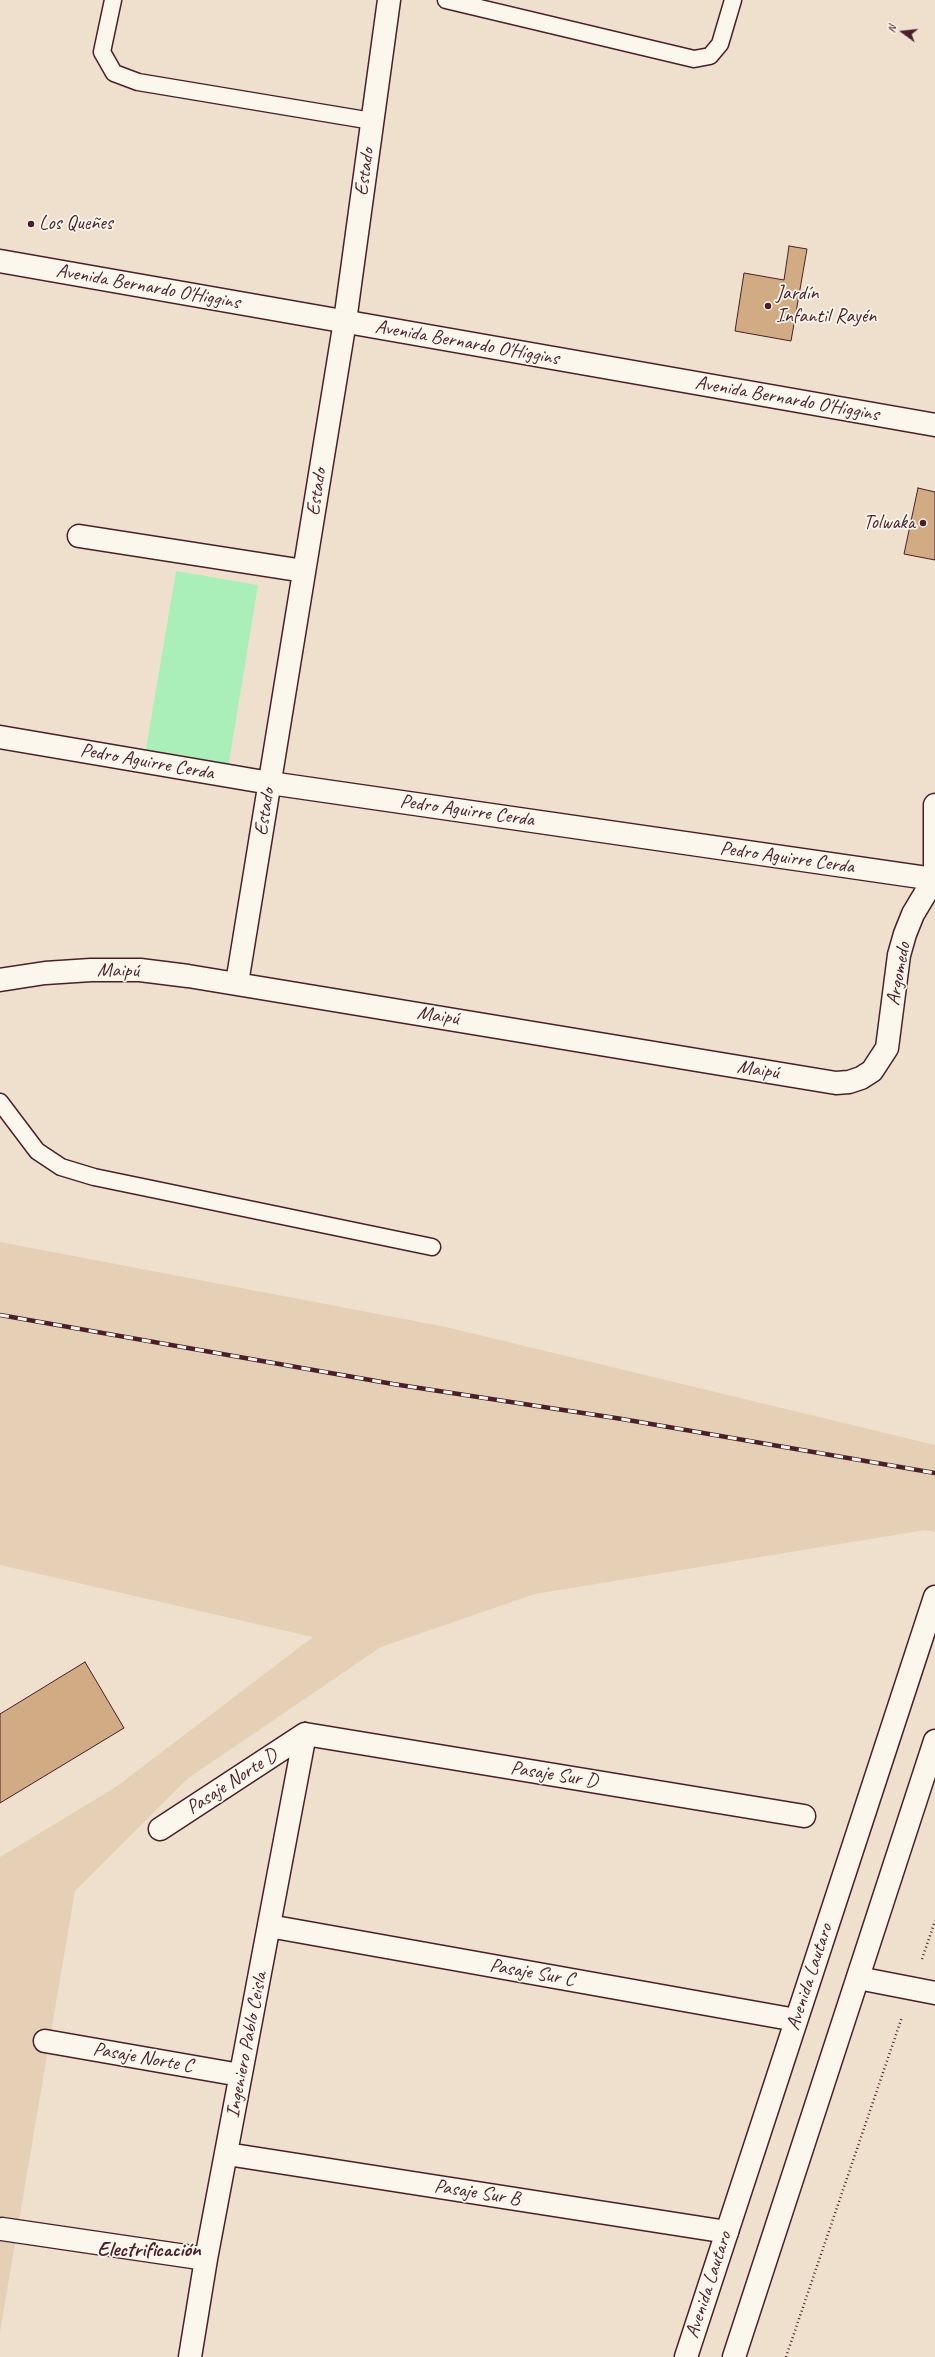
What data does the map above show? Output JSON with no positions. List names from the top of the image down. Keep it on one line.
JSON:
{"streets":{"street":["Estado","Avenida Bernardo O'Higgins","Pedro Aguirre Cerda","Maipú","Argomedo","Pasaje Sur D","Pasaje Norte D","Pasaje Sur C","Avenida Lautaro","Ingeniero Pablo Ceisla","Pasaje Norte C","Pasaje Sur B"]},"crossings":[["Estado","Avenida Bernardo O'Higgins"],["Estado","Pedro Aguirre Cerda"],["Estado","Maipú"],["Pedro Aguirre Cerda","Argomedo"],["Maipú","Argomedo"],["Pasaje Sur D","Pasaje Norte D"],["Pasaje Sur D","Ingeniero Pablo Ceisla"],["Pasaje Norte D","Ingeniero Pablo Ceisla"],["Pasaje Sur C","Avenida Lautaro"],["Pasaje Sur C","Ingeniero Pablo Ceisla"],["Avenida Lautaro","Pasaje Sur B"],["Ingeniero Pablo Ceisla","Pasaje Norte C"],["Ingeniero Pablo Ceisla","Pasaje Sur B"]],"districts":["Electrificación"],"places":["Los Queñes","Jardín Infantil Rayén","Tolwaka"],"north":"left"}
